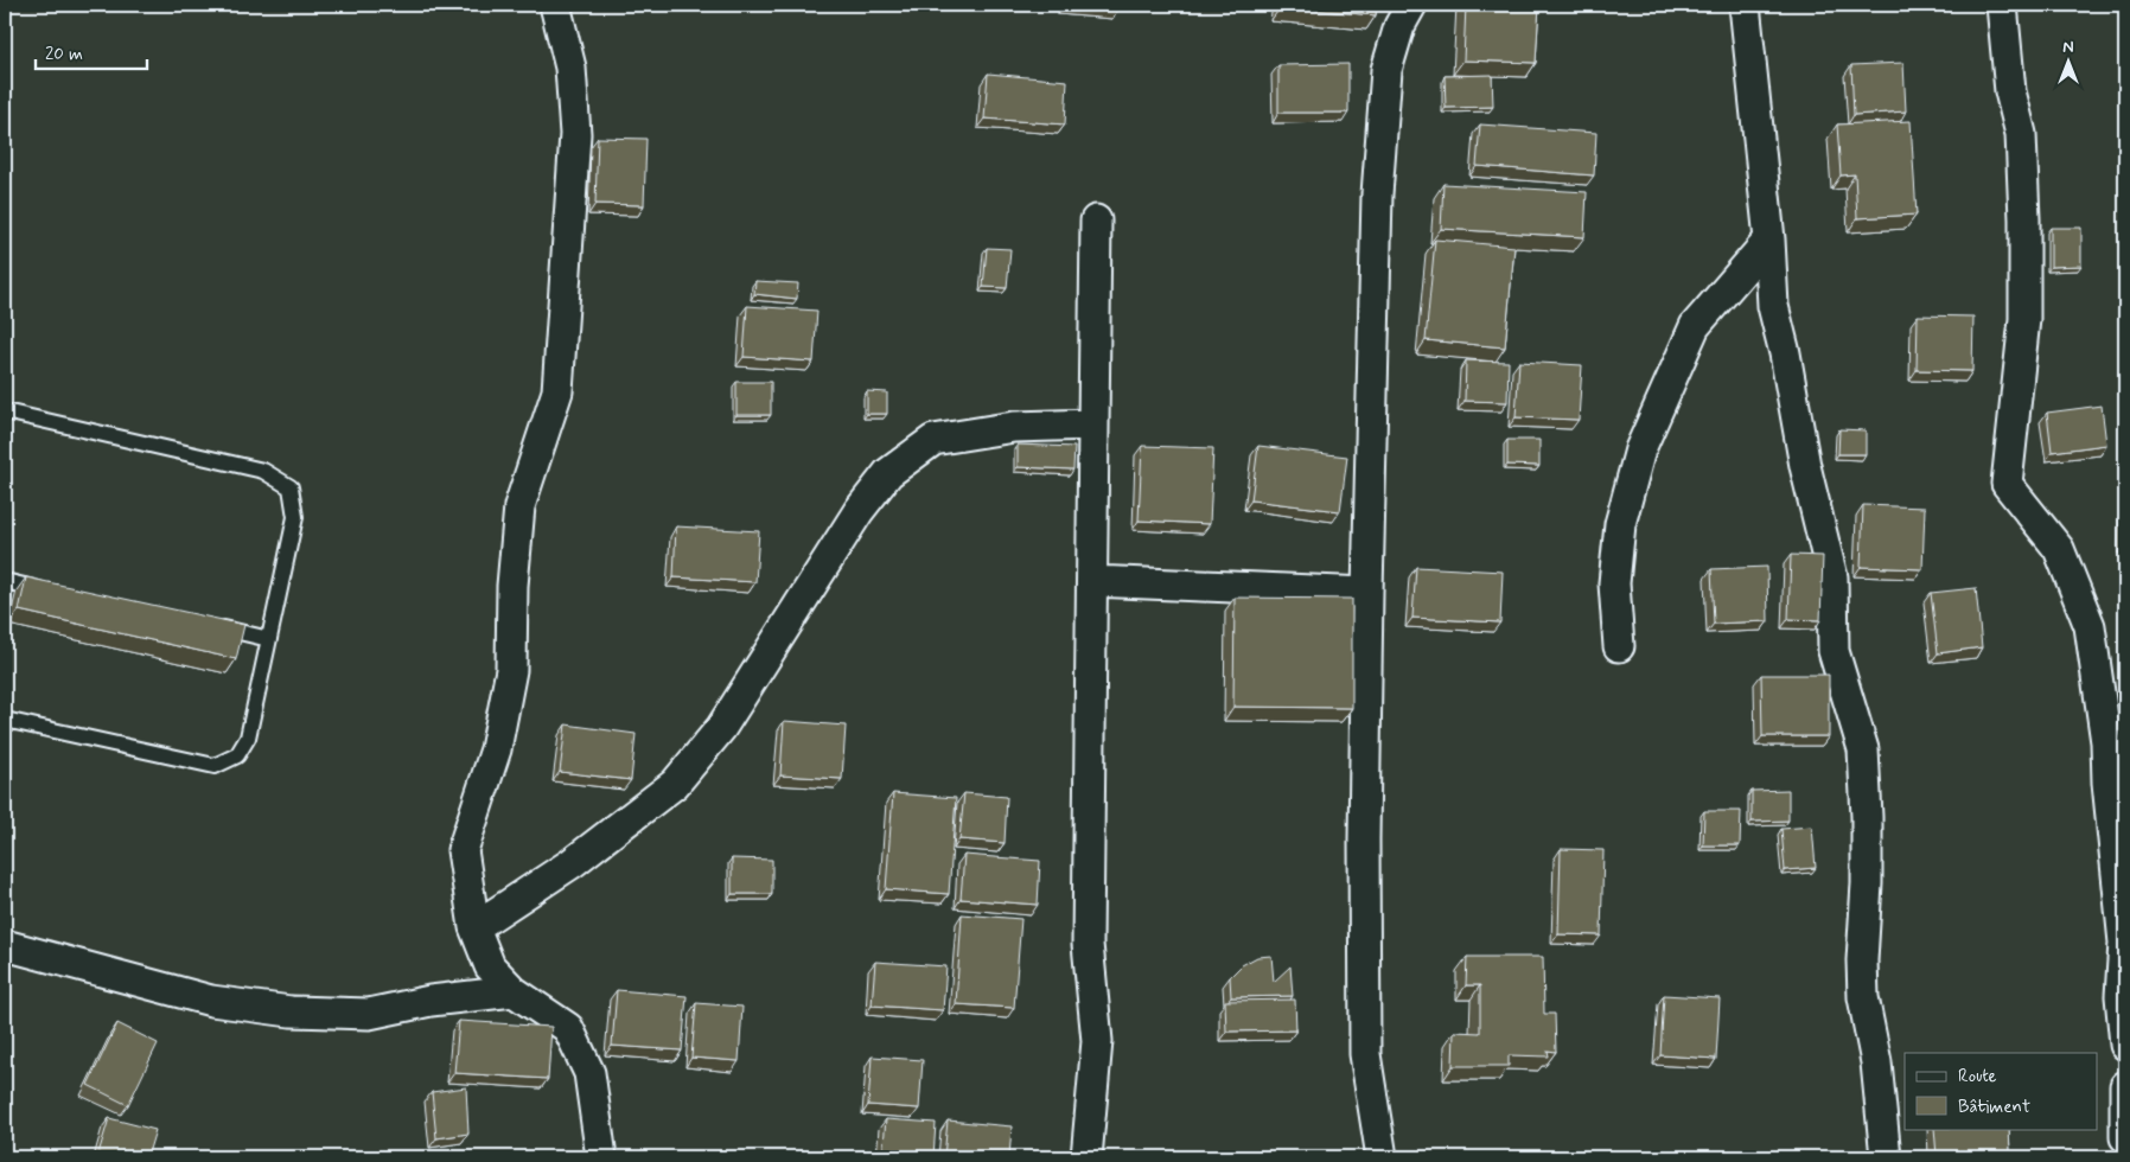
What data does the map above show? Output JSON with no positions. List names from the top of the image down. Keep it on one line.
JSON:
{"legend":["Route","Bâtiment"],"scale_bar":"20 m","north":"top"}
